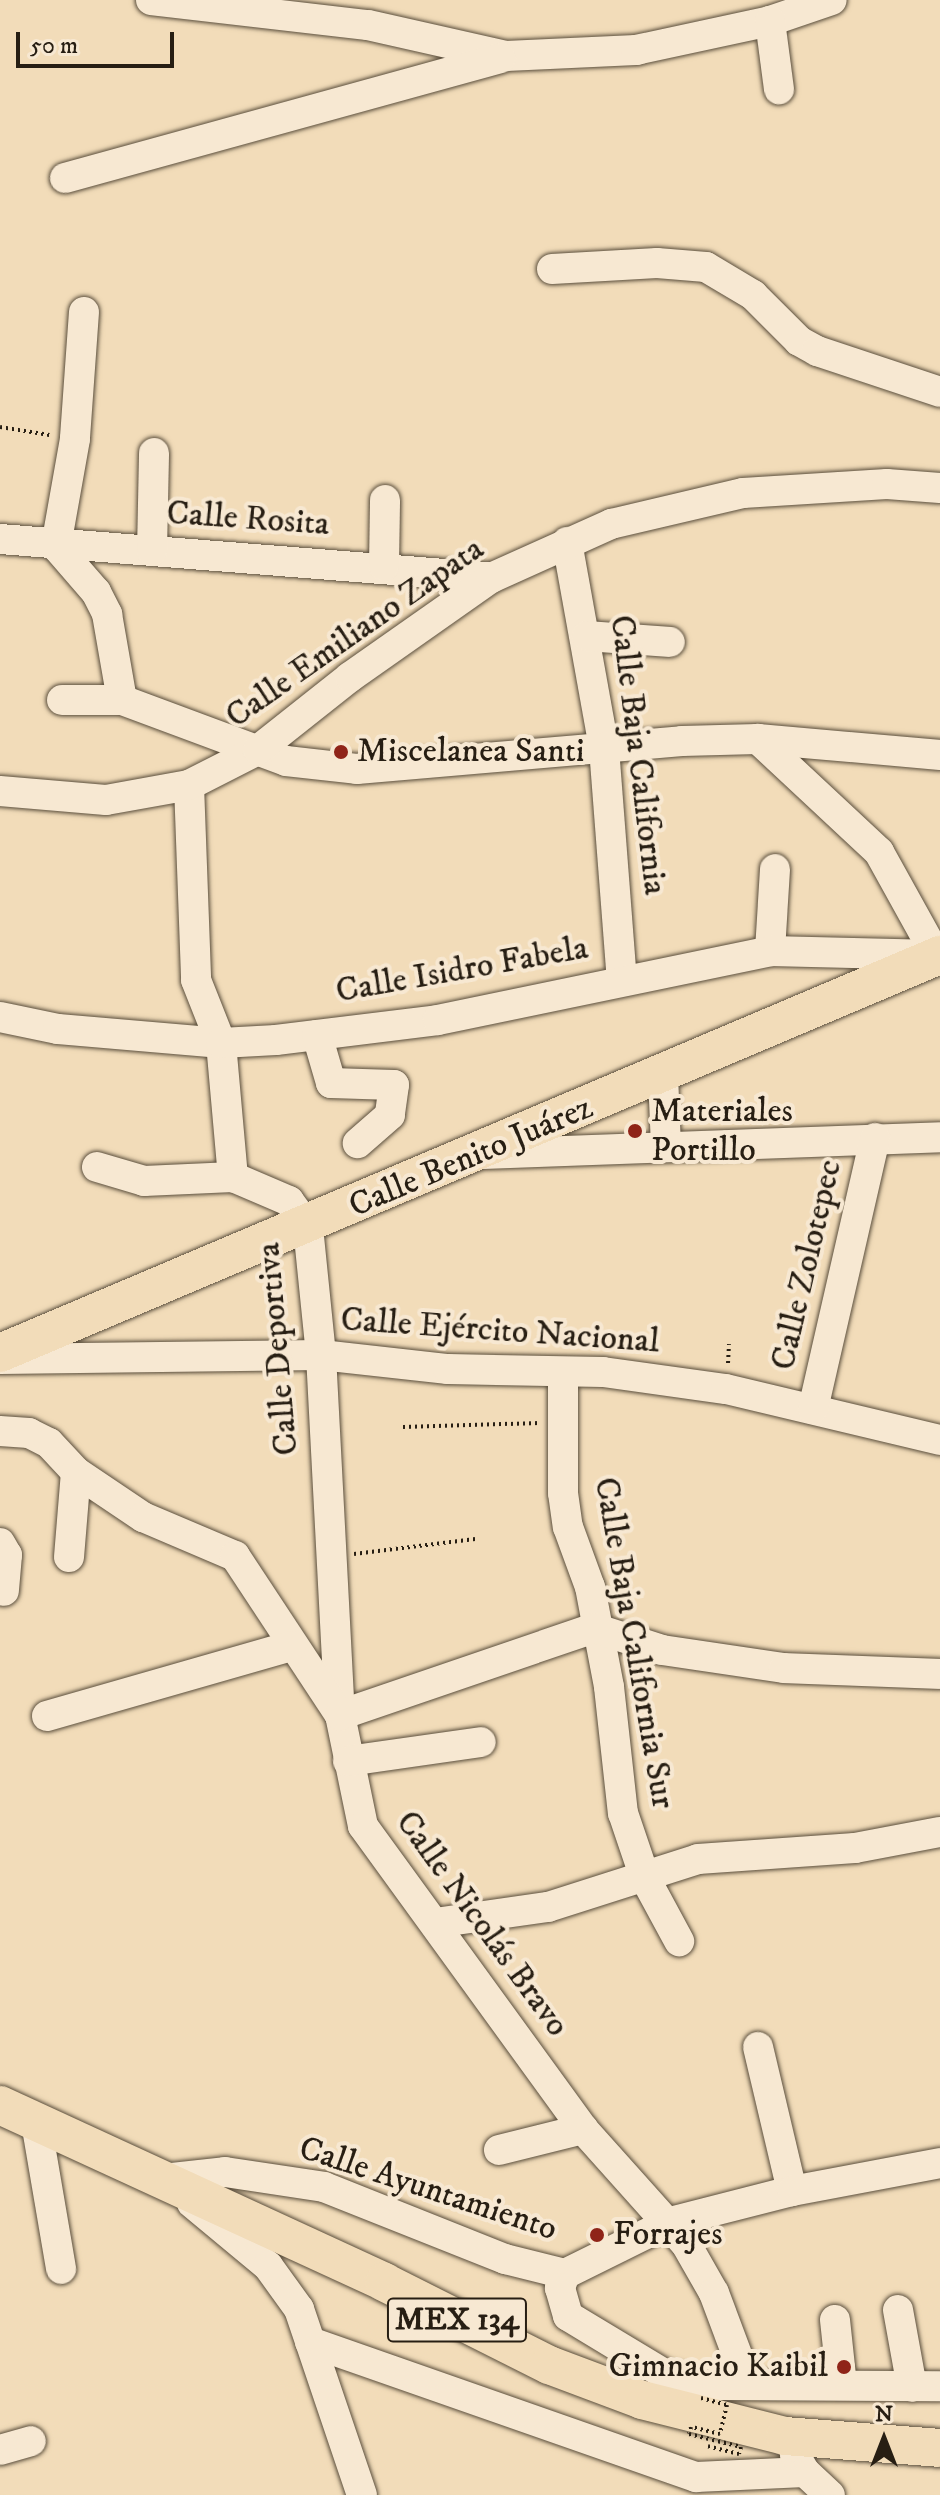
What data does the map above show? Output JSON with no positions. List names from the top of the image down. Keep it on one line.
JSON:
{"streets":{"main road":["Calle Benito Juárez","MEX 134"],"street":["Calle Rosita","Calle Emiliano Zapata","Calle Baja California","Calle Isidro Fabela","Calle Zolotepec","Calle Ejército Nacional","Calle Deportiva","Calle Baja California Sur","Calle Nicolás Bravo","Calle Ayuntamiento"]},"crossings":[["Calle Rosita","Calle Emiliano Zapata"],["Calle Emiliano Zapata","Calle Baja California"],["Calle Baja California","Calle Isidro Fabela"],["Calle Isidro Fabela","Calle Benito Juárez"],["Calle Benito Juárez","Calle Ejército Nacional"],["Calle Benito Juárez","Calle Deportiva"],["Calle Zolotepec","Calle Ejército Nacional"],["Calle Ejército Nacional","Calle Deportiva"],["Calle Ejército Nacional","Calle Baja California Sur"],["Calle Deportiva","Calle Nicolás Bravo"],["Calle Nicolás Bravo","Calle Ayuntamiento"],["Calle Ayuntamiento","MEX 134"]],"places":["Miscelanea Santi","Materiales Portillo","Forrajes","Gimnacio Kaibil"],"scale_bar":"50 m","north":"top"}
